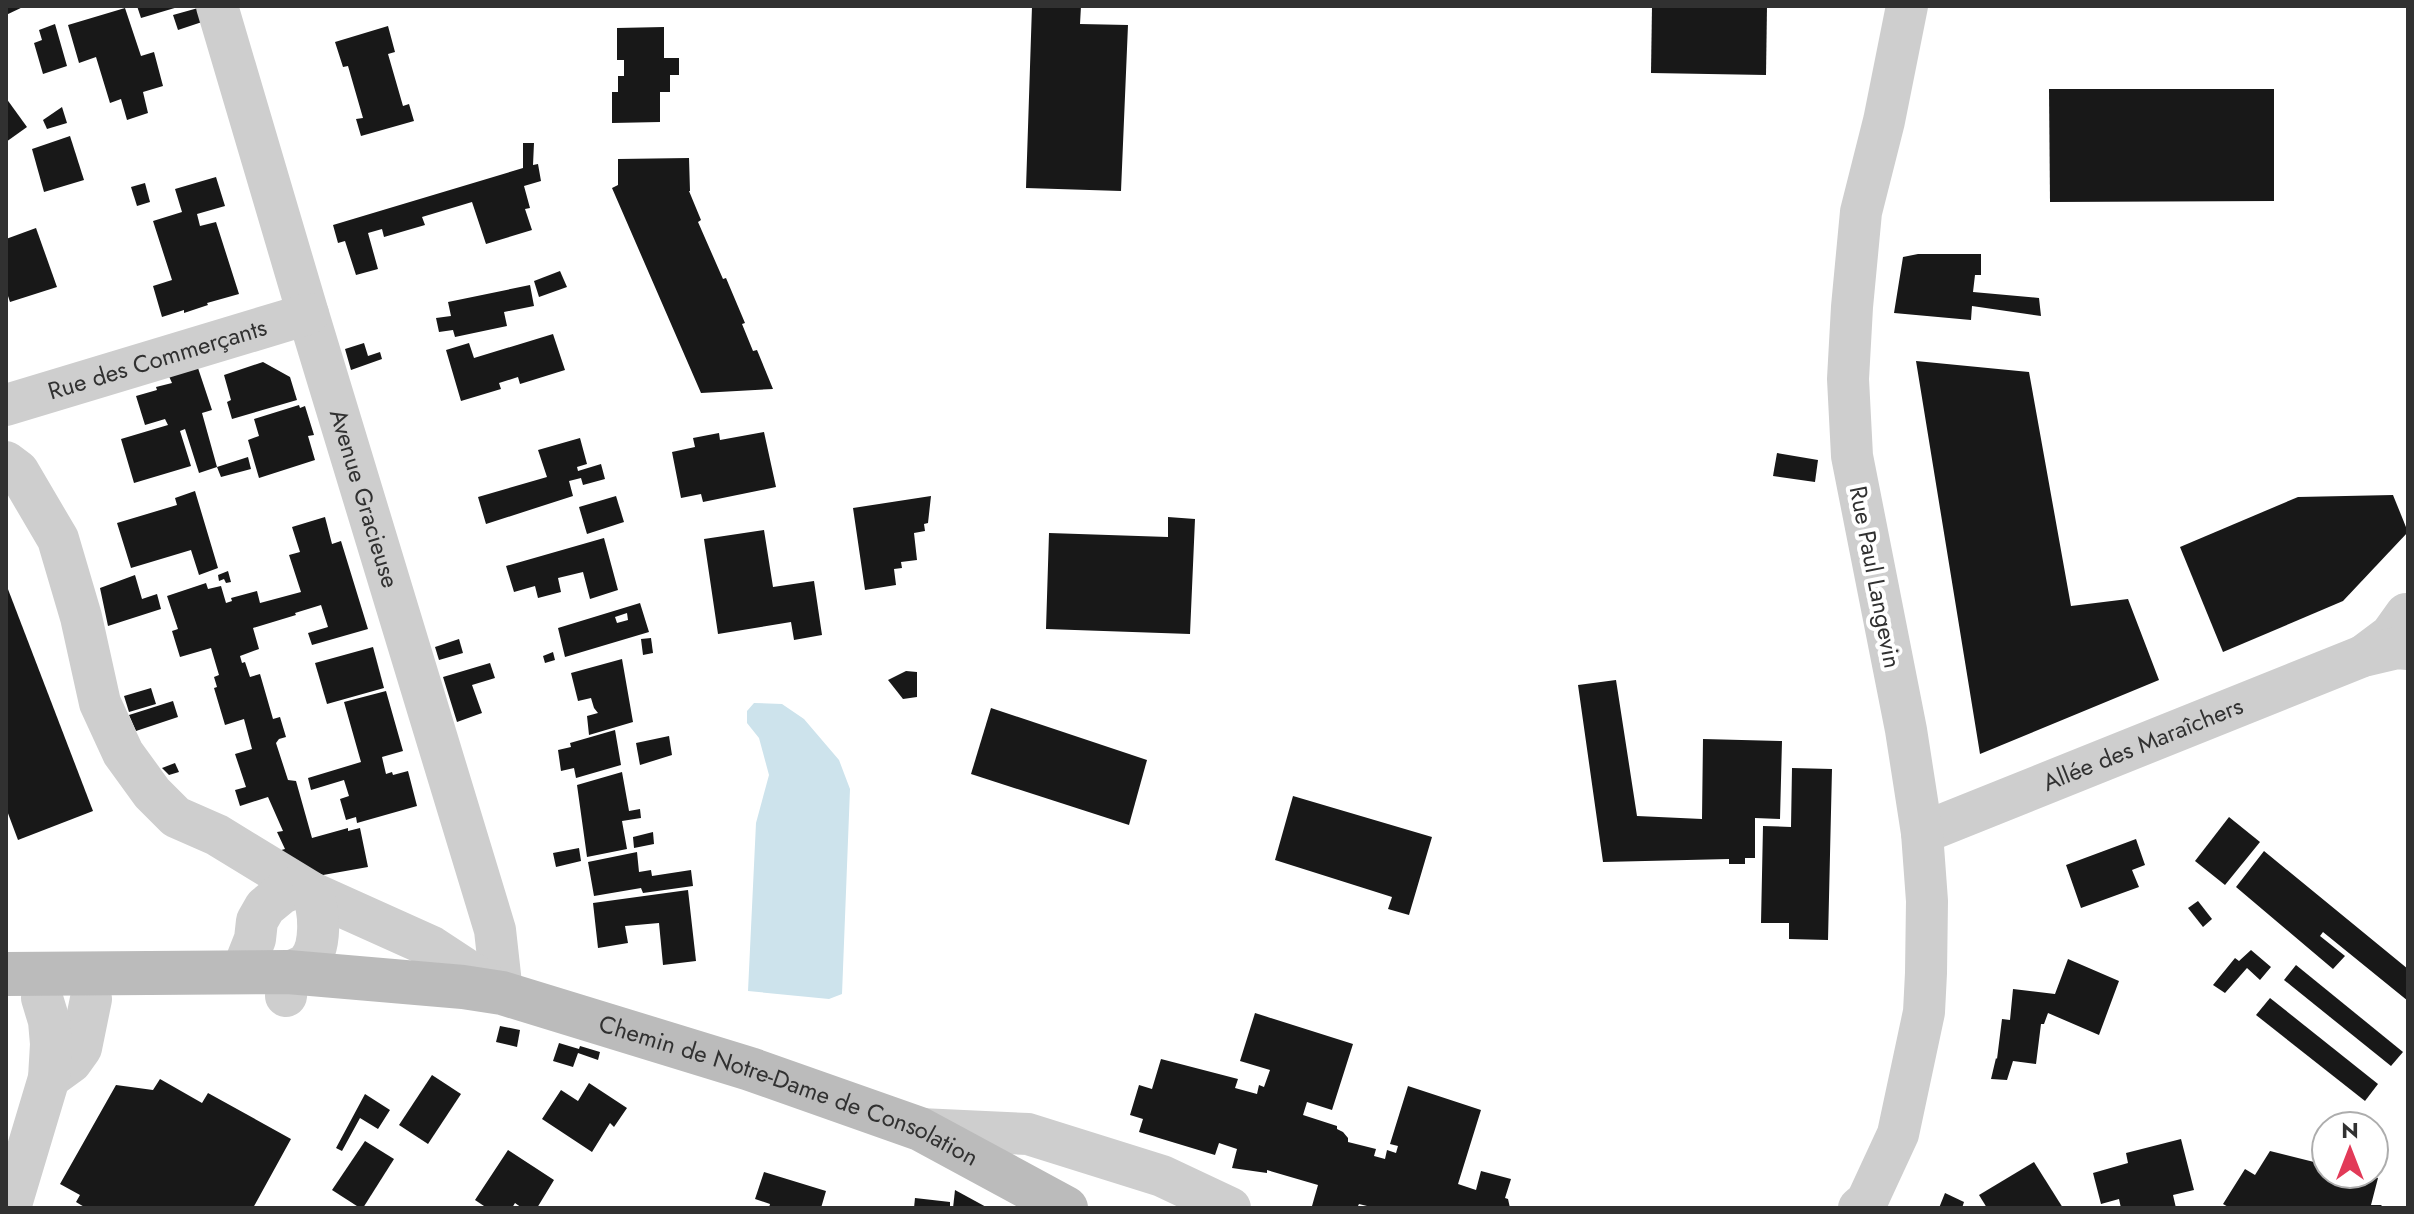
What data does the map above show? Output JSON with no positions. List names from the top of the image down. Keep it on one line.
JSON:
{"streets":{"street":["Rue des Commerçants","Avenue Gracieuse","Rue Paul Langevin","Allée des Maraîchers","Chemin de Notre-Dame de Consolation"]},"crossings":[["Rue des Commerçants","Avenue Gracieuse"],["Avenue Gracieuse","Chemin de Notre-Dame de Consolation"],["Rue Paul Langevin","Allée des Maraîchers"]],"north":"top"}
